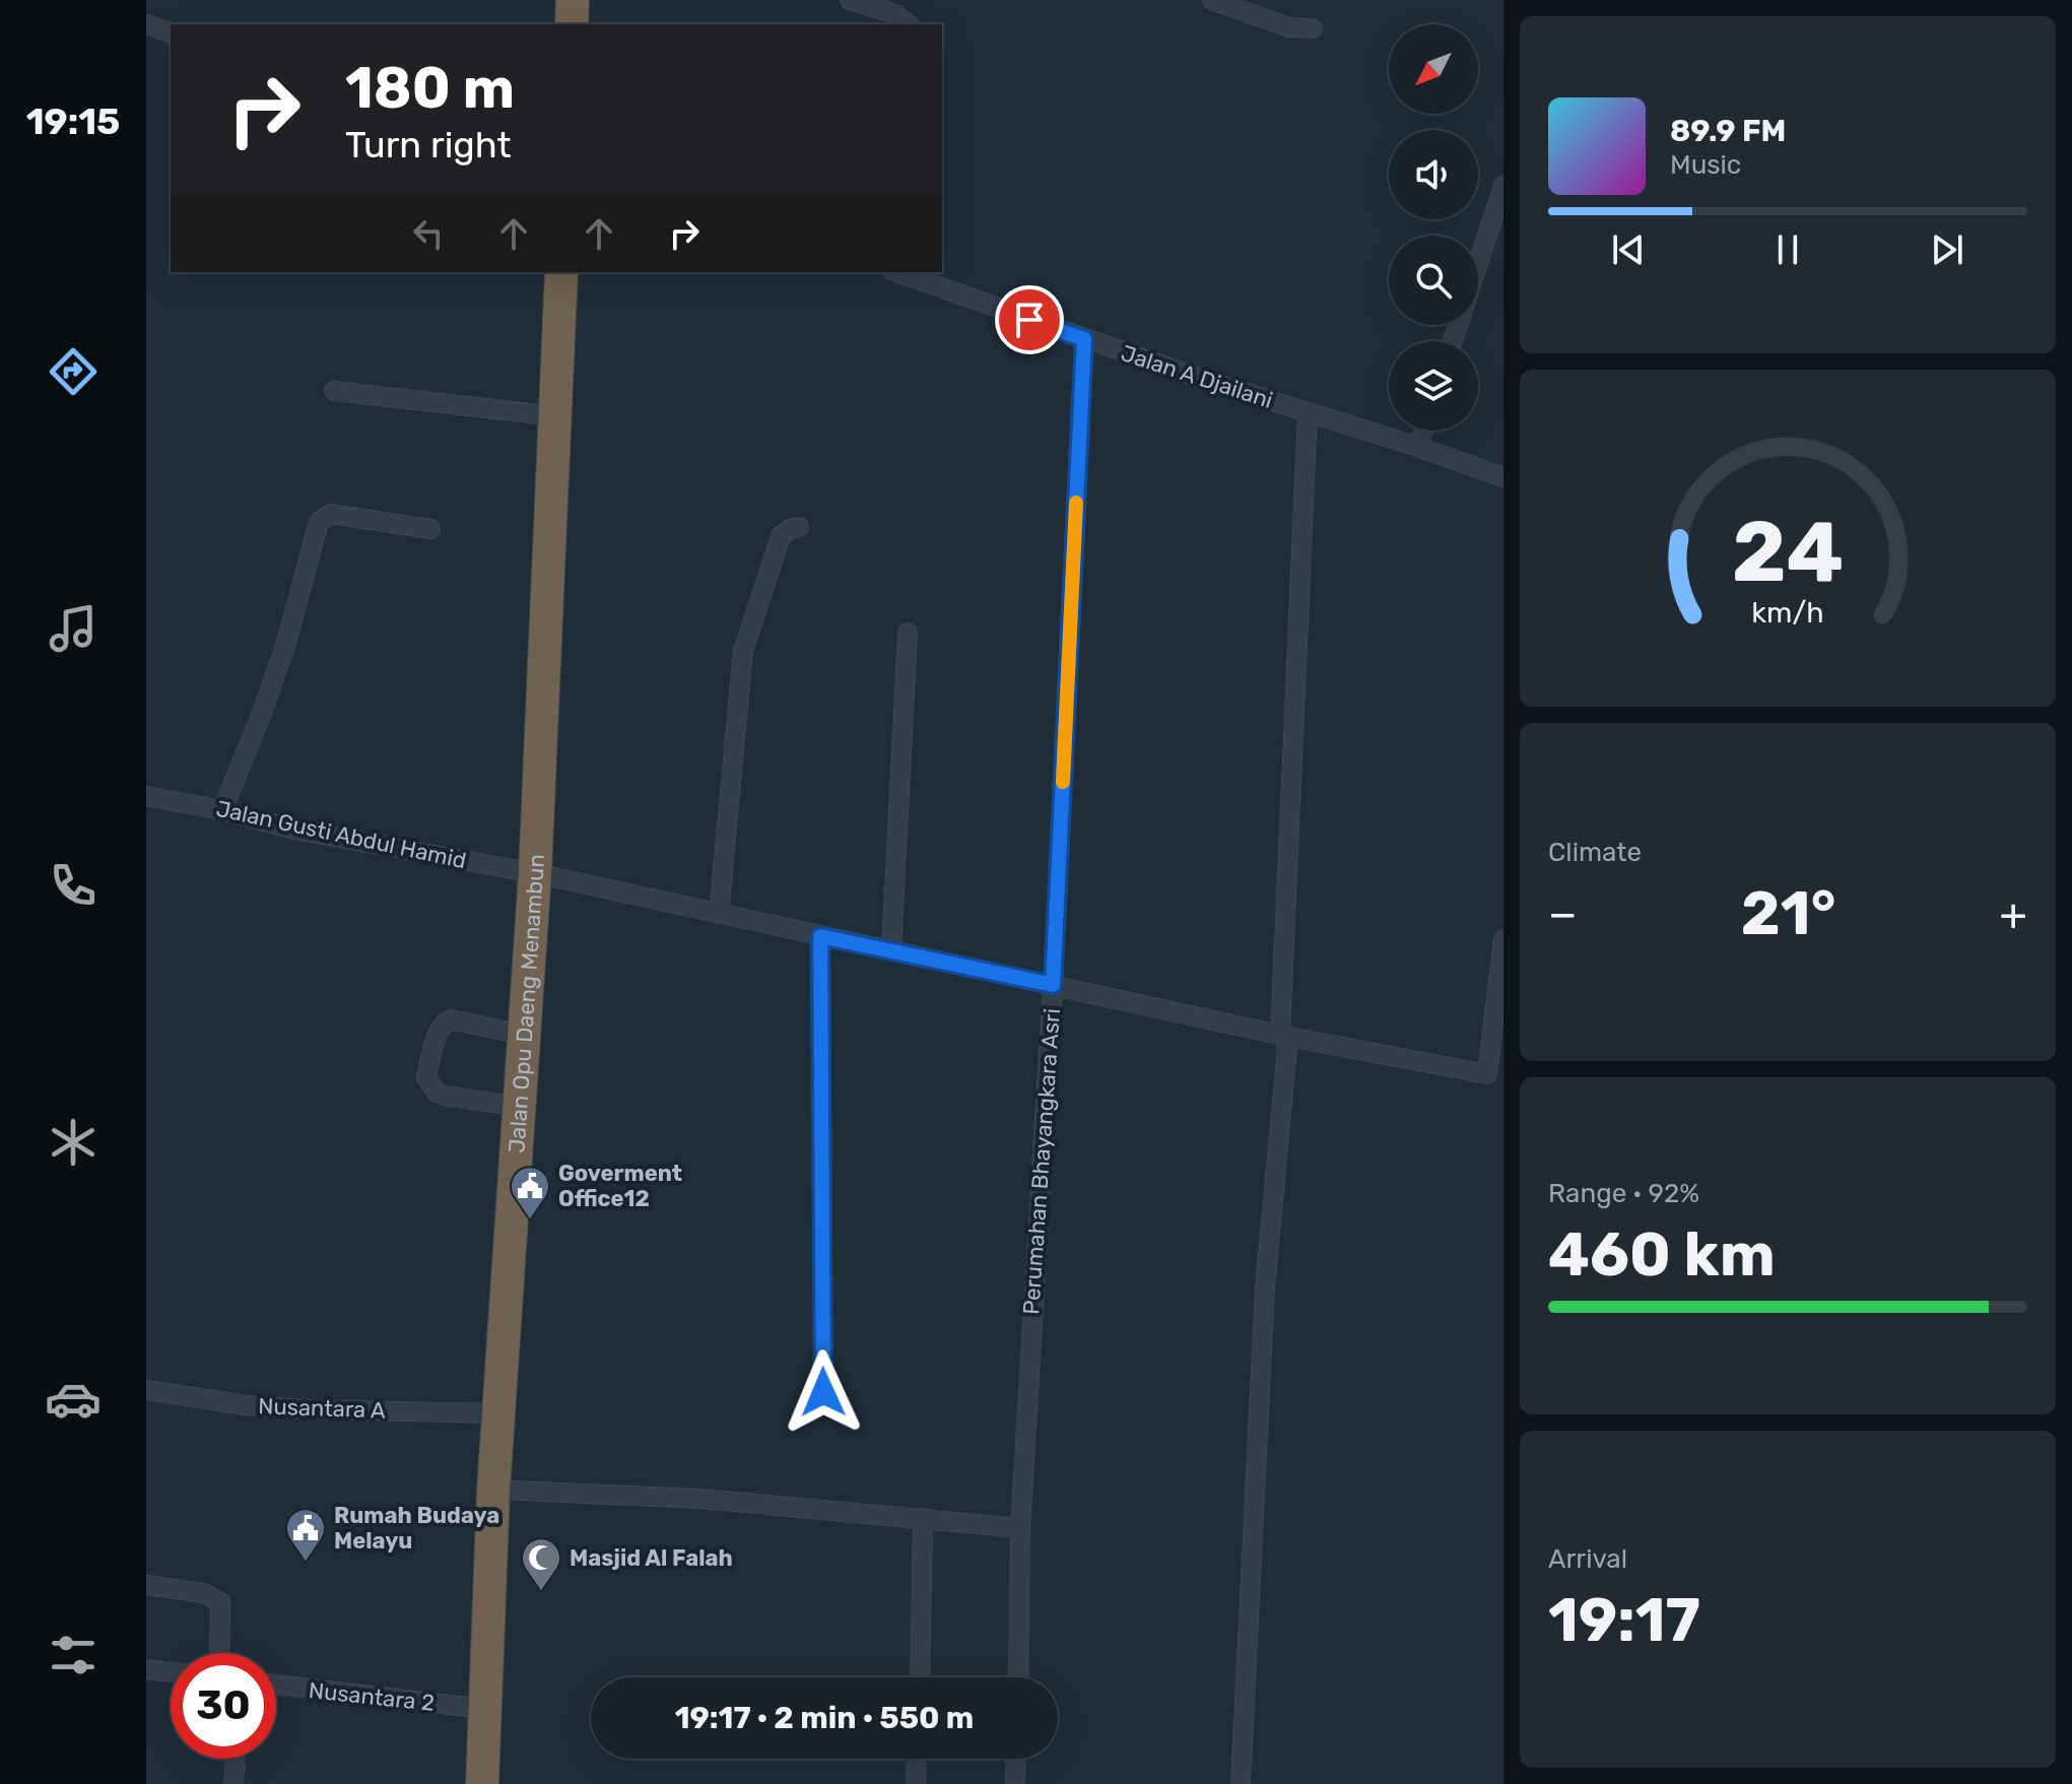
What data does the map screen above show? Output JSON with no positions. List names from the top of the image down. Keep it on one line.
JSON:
{"streets":{"highway":["Jalan Opu Daeng Menambun"],"street":["Jalan A Djailani","Jalan Gusti Abdul Hamid","Perumahan Bhayangkara Asri","Nusantara A","Nusantara 2"]},"crossings":[["Jalan A Djailani","Perumahan Bhayangkara Asri"],["Jalan Gusti Abdul Hamid","Jalan Opu Daeng Menambun"],["Jalan Gusti Abdul Hamid","Perumahan Bhayangkara Asri"],["Jalan Opu Daeng Menambun","Nusantara A"],["Jalan Opu Daeng Menambun","Nusantara 2"]],"places":{"public building":["Goverment Office12","Rumah Budaya Melayu"],"mosque":["Masjid Al Falah"]},"north":"bottom left","page":{"tabs":"19:15","turn":["180 m","Turn right"],"song":["89.9 FM","Music"],"tile":["Climate",["Range · 92%","460 km"],["Arrival","19:17"]],"heat":["−","21°","+"],"limit":"30","trip":"19:17 · 2 min · 550 m","gauge":["24","km/h"]}}
